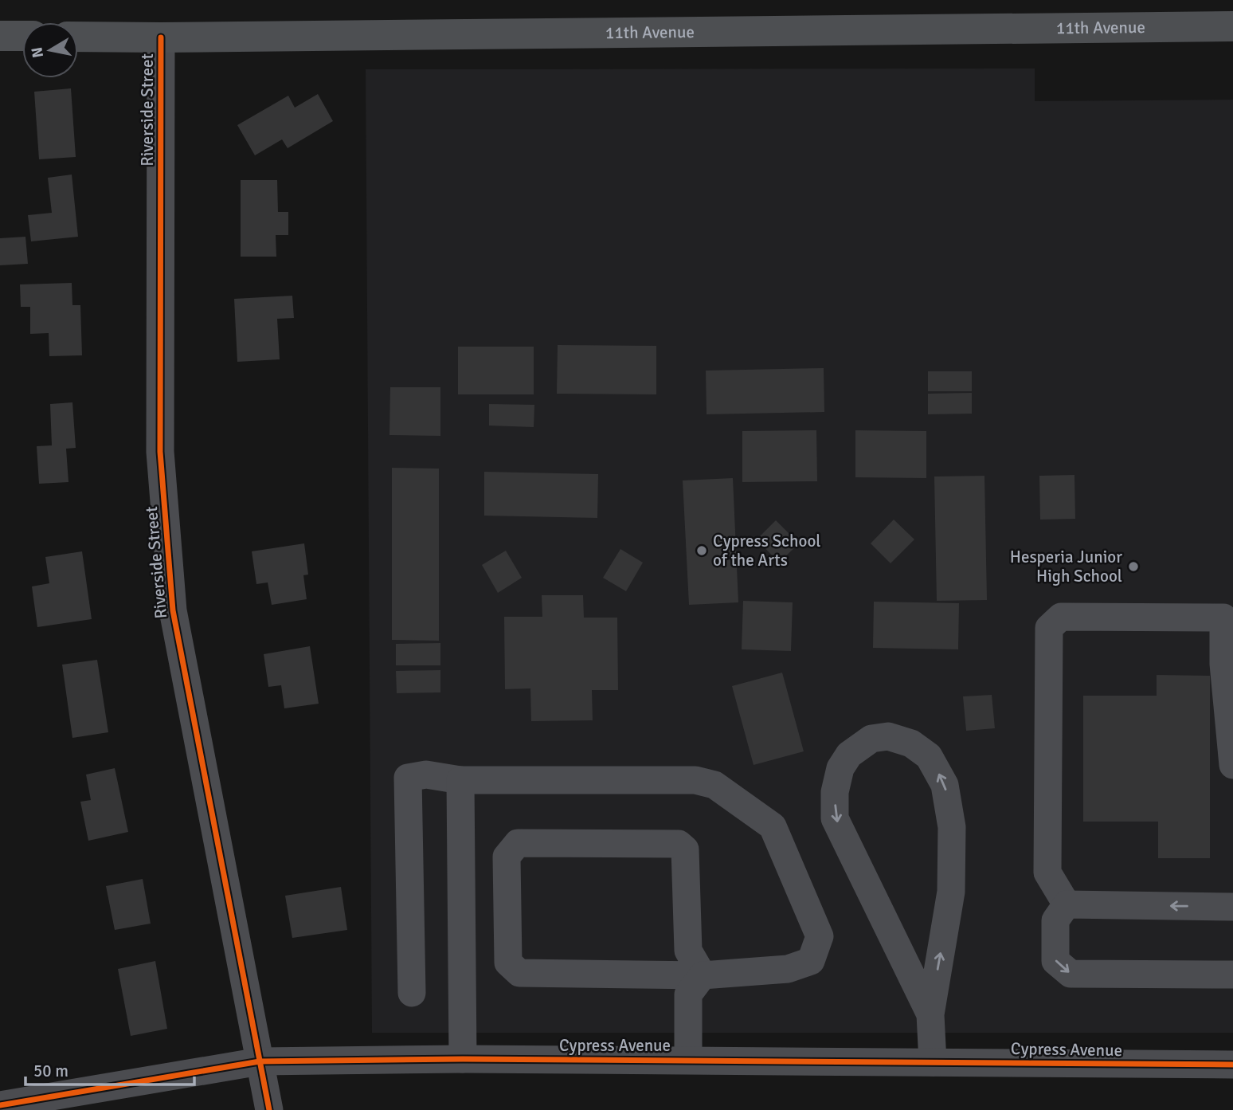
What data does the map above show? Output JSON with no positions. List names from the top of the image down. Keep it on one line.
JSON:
{"streets":{"main road":["11th Avenue"],"street":["Riverside Street","Cypress Avenue"]},"crossings":[["11th Avenue","Riverside Street"],["Riverside Street","Cypress Avenue"]],"places":["Cypress School of the Arts","Hesperia Junior High School"],"scale_bar":"50 m","north":"left"}
